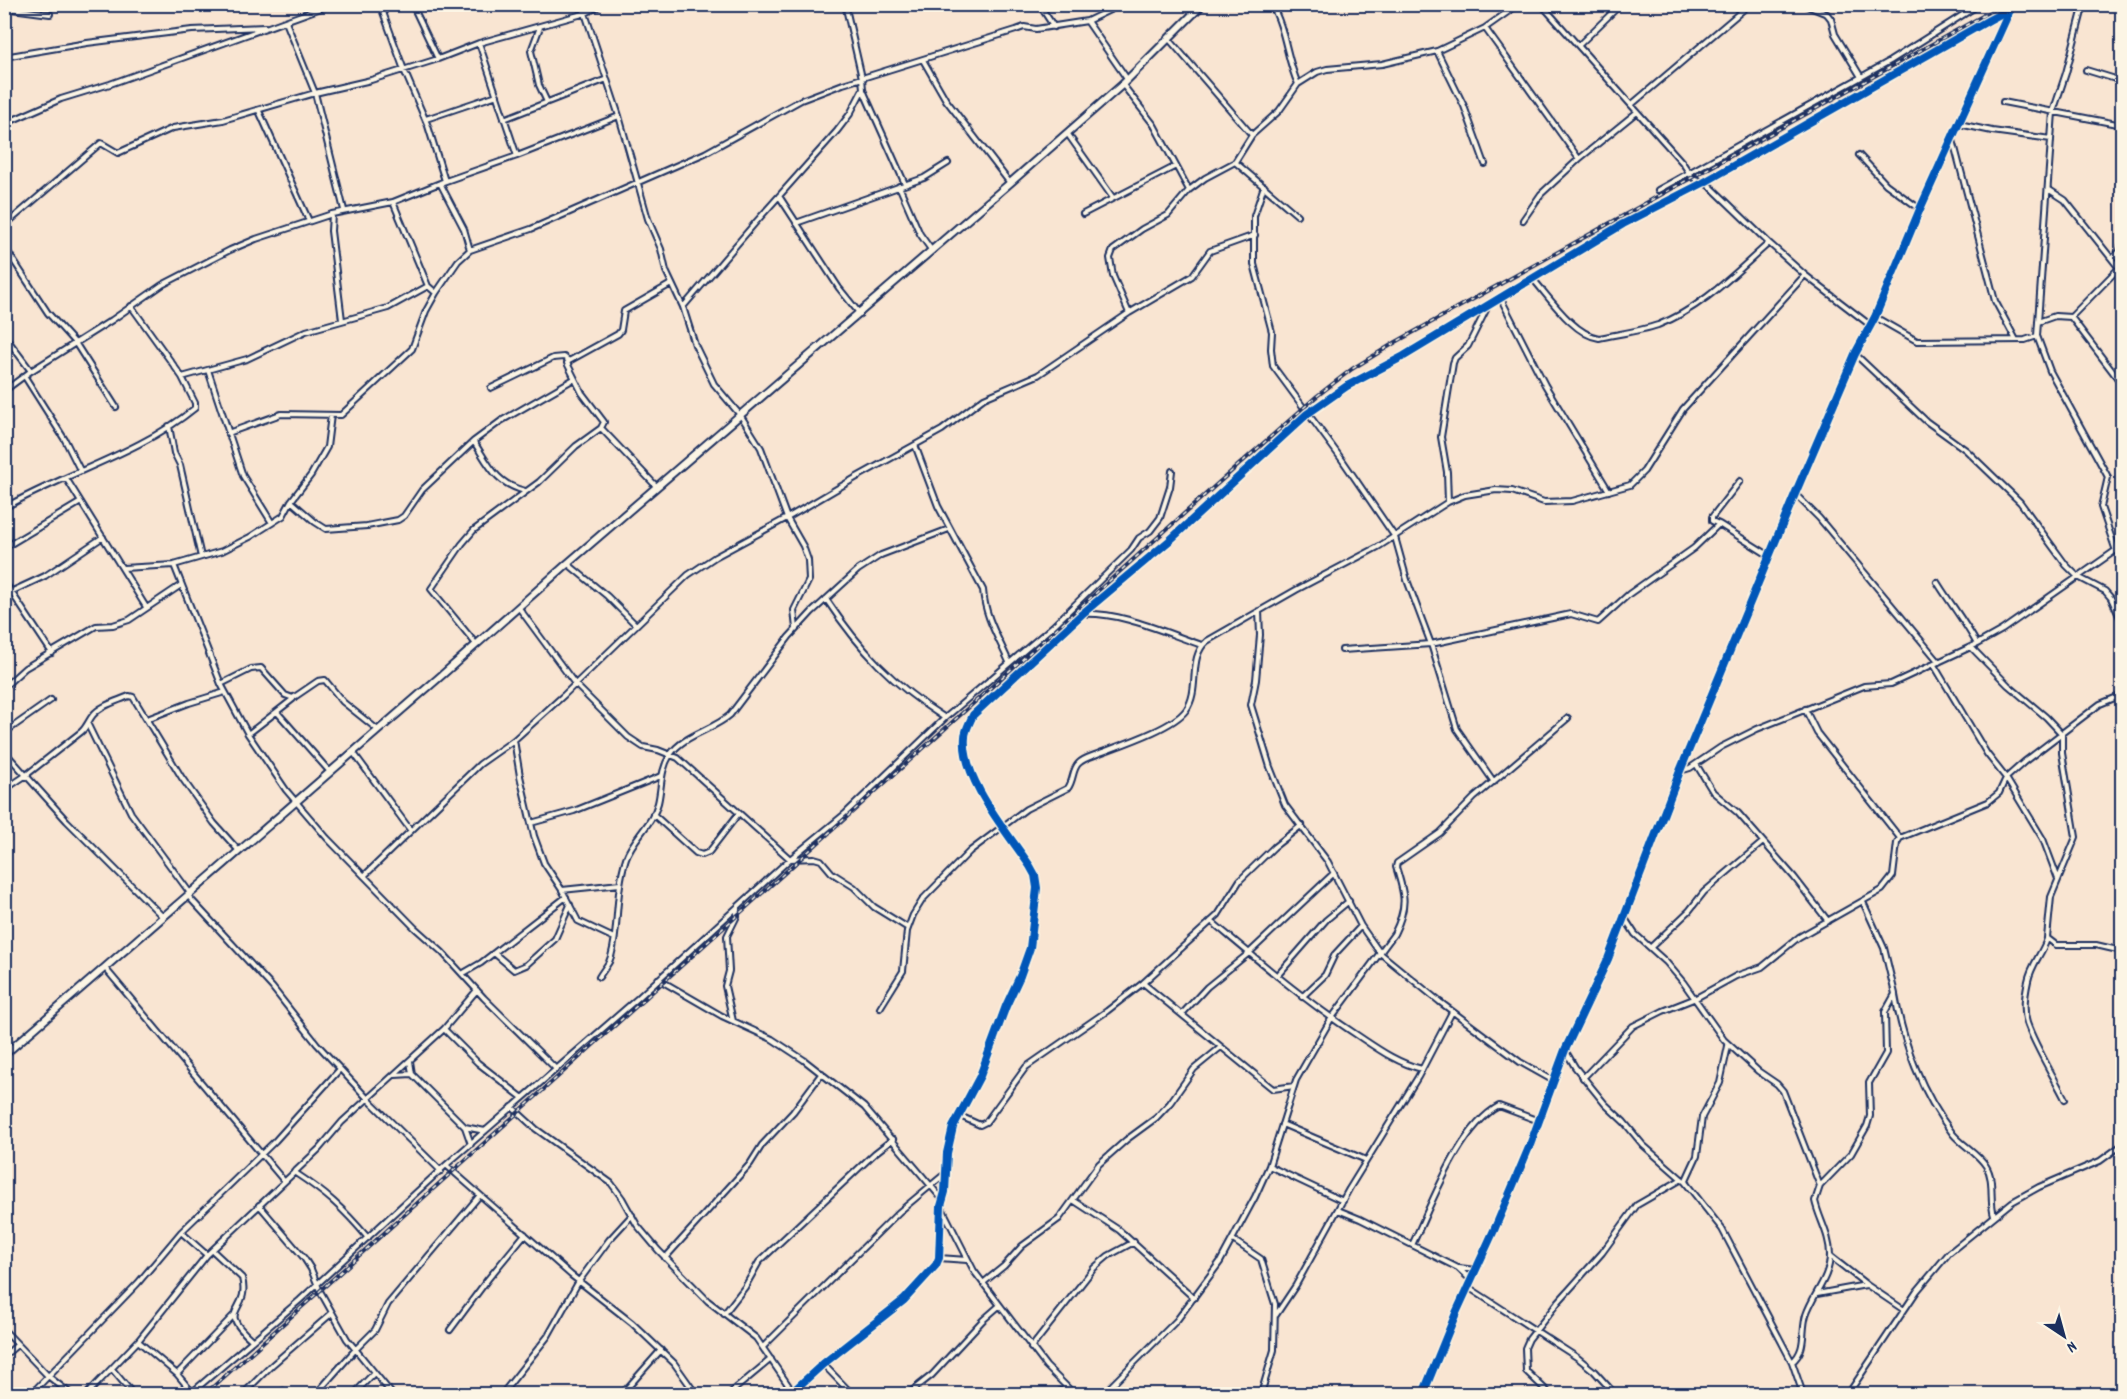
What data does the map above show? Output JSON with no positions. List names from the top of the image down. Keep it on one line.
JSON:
{"north":"bottom right"}
